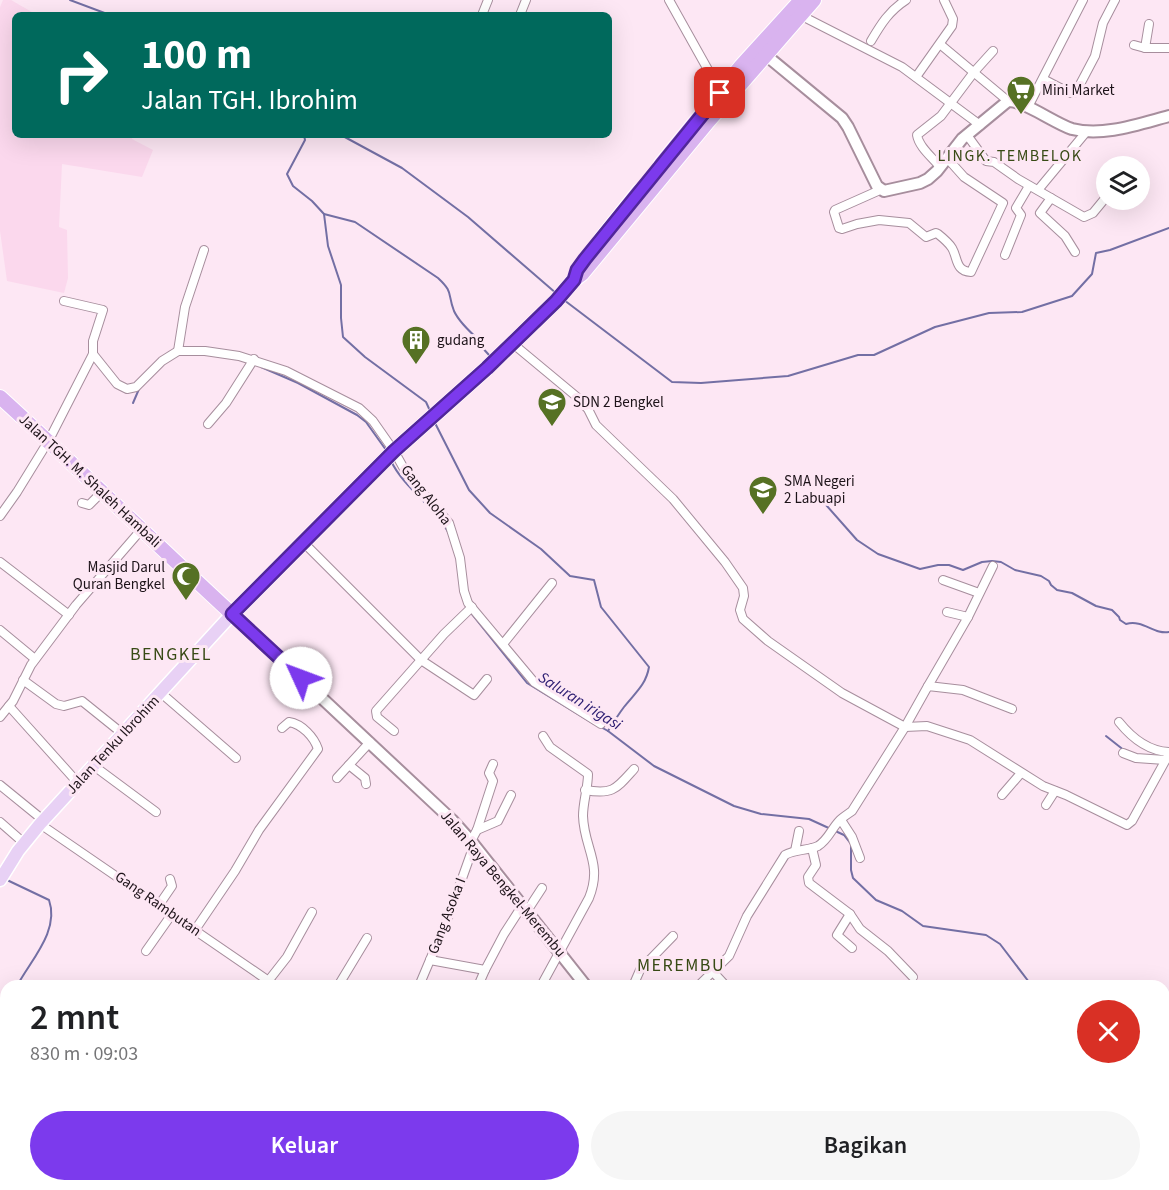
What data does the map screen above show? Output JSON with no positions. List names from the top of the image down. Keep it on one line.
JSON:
{"streets":{"highway":["Jalan TGH. M. Shaleh Hambali"],"main road":["Jalan Tenku Ibrohim"],"street":["Gang Aloha","Jalan Raya Bengkel-Merembu","Gang Rambutan","Gang Asoka I"]},"crossings":[["Jalan TGH. M. Shaleh Hambali","Jalan Tenku Ibrohim"],["Jalan TGH. M. Shaleh Hambali","Jalan Raya Bengkel-Merembu"],["Jalan Tenku Ibrohim","Jalan Raya Bengkel-Merembu"],["Jalan Tenku Ibrohim","Gang Rambutan"],["Jalan Raya Bengkel-Merembu","Gang Asoka I"]],"districts":["LINGK. TEMBELOK","BENGKEL","MEREMBU"],"water":["Saluran irigasi"],"places":{"supermarket":["Mini Market"],"building":["gudang"],"school or university":["SDN 2 Bengkel","SMA Negeri 2 Labuapi"],"mosque":["Masjid Darul Quran Bengkel"]},"page":{"turn":["100 m","Jalan TGH. Ibrohim"],"heading":["2 mnt","830 m · 09:03"],"buttons":["Keluar","Bagikan"]}}
